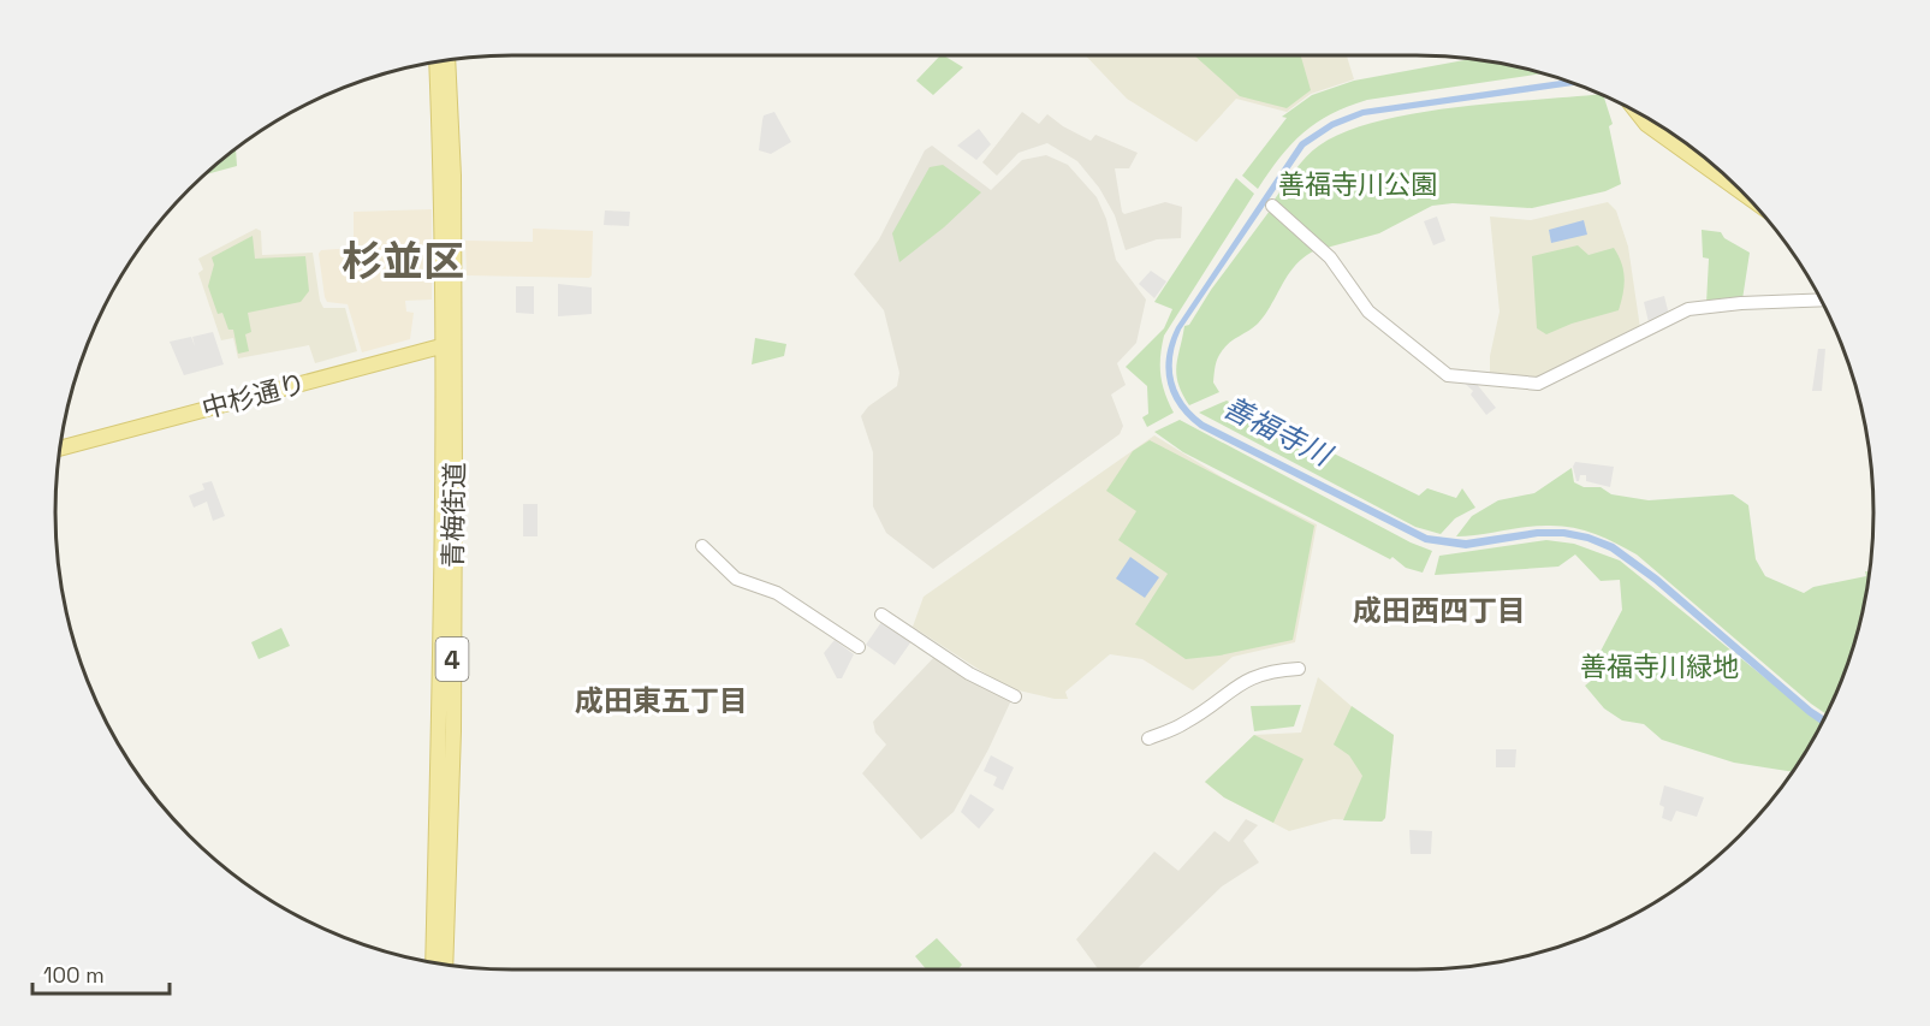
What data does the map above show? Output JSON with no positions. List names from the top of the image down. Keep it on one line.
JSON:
{"streets":{"main road":["中杉通り","青梅街道","4"]},"crossings":[["中杉通り","青梅街道"]],"districts":["杉並区","成田西四丁目","成田東五丁目"],"water":["善福寺川"],"parks":["善福寺川公園","善福寺川緑地"],"scale_bar":"100 m"}
